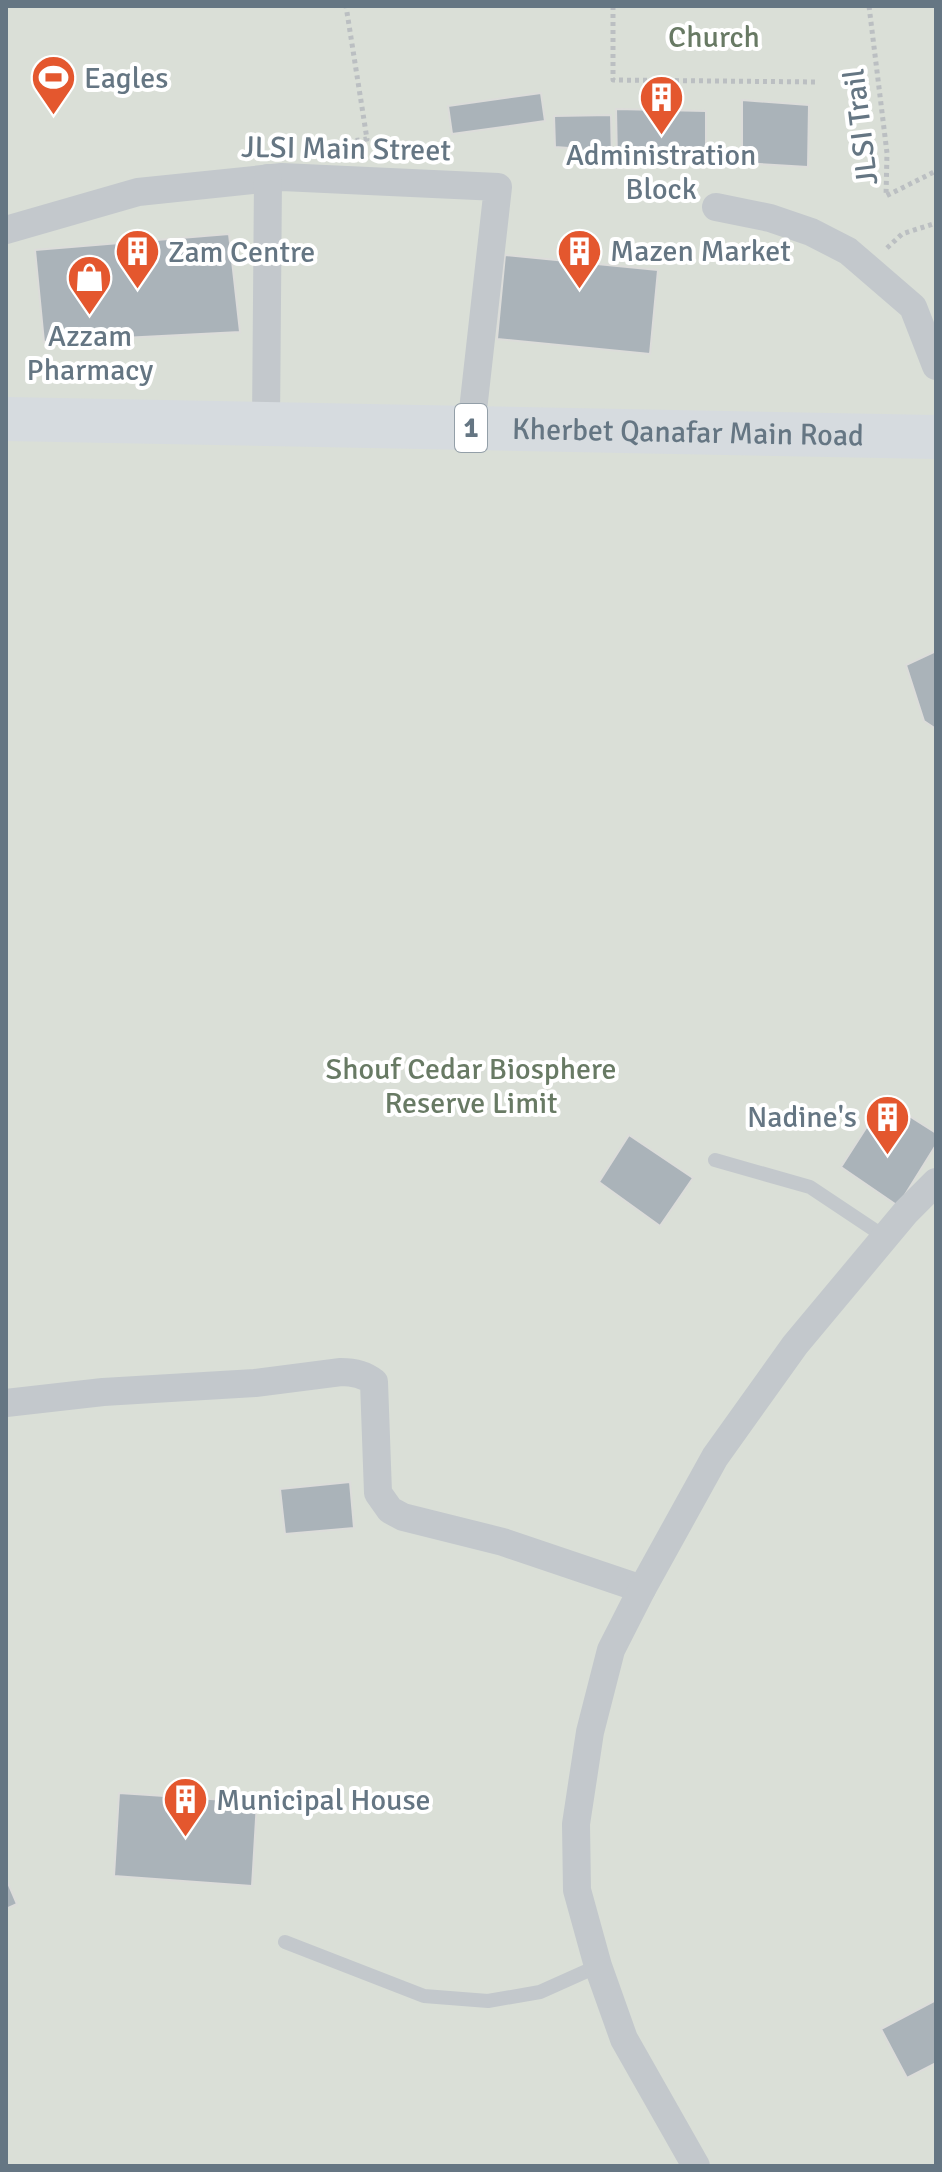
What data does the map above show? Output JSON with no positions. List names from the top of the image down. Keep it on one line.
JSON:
{"streets":{"main road":["1","Kherbet Qanafar Main Road"],"street":["JLSI Main Street"],"path":["JLSI Trail"]},"crossings":[["JLSI Main Street","Kherbet Qanafar Main Road"]],"parks":["Church","Shouf Cedar Biosphere Reserve Limit"],"places":{"sports":["Eagles"],"building":["Administration Block","Mazen Market","Zam Centre","Nadine's","Municipal House"],"shop":["Azzam Pharmacy"]}}
